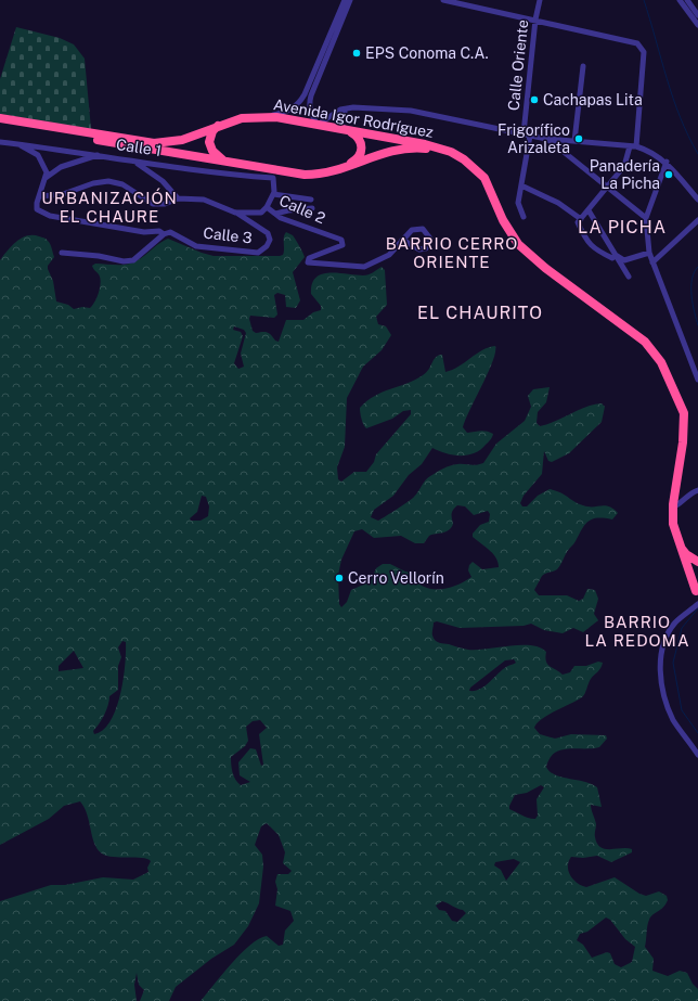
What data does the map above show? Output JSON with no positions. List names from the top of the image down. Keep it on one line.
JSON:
{"streets":{"highway":["Avenida Igor Rodríguez"],"street":["Calle Oriente","Calle 1","Calle 2","Calle 3"]},"crossings":[["Calle 2","Calle 3"]],"districts":["URBANIZACIÓN EL CHAURE","LA PICHA","BARRIO CERRO ORIENTE","EL CHAURITO","BARRIO LA REDOMA"],"places":["EPS Conoma C.A.","Cachapas Lita","Frigorífico Arizaleta","Panadería La Picha","Cerro Vellorín"]}
